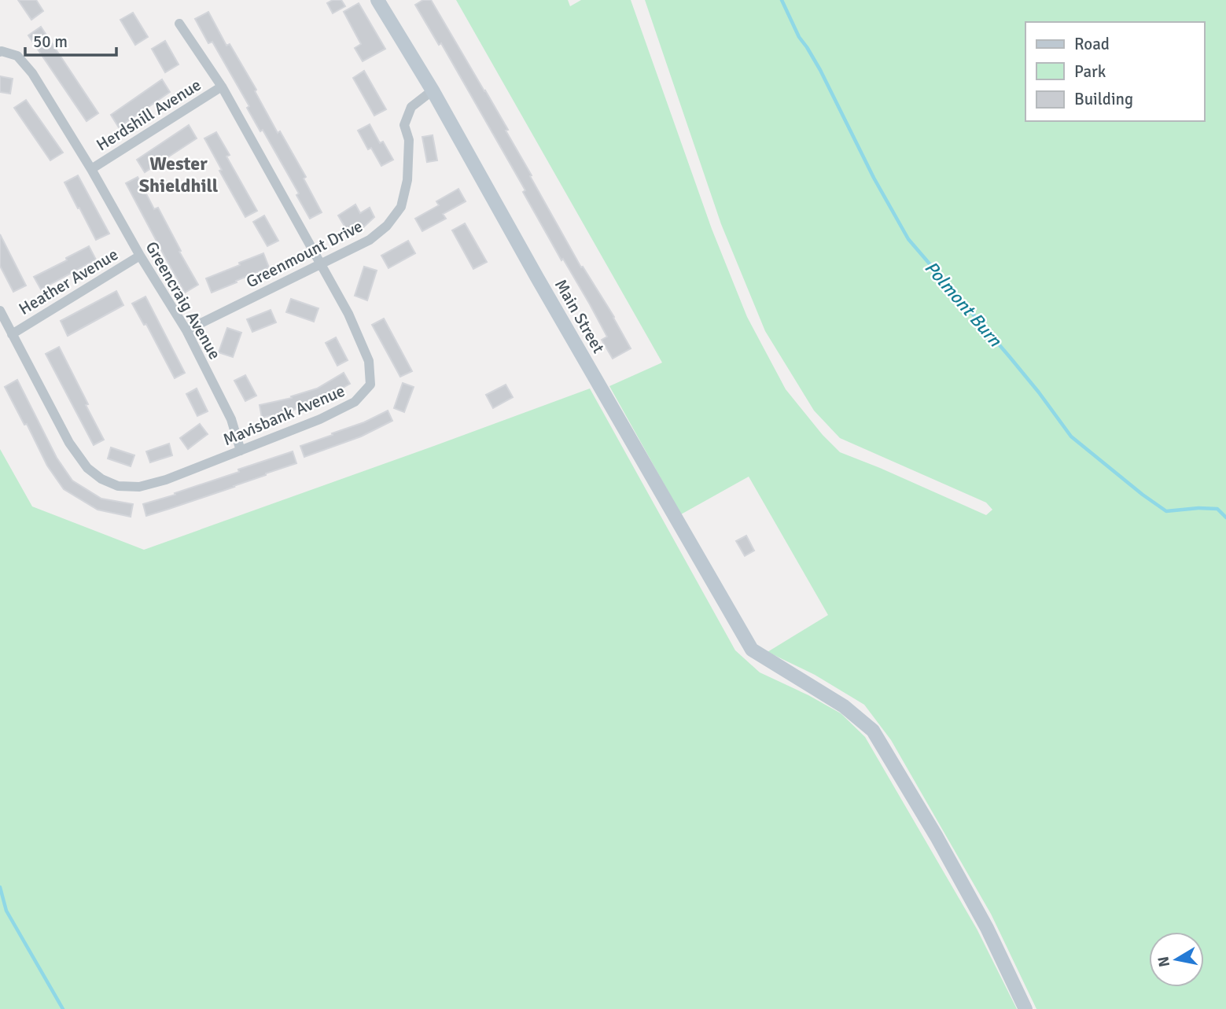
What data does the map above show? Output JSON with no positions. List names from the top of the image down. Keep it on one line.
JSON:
{"streets":{"street":["Herdshill Avenue","Greenmount Drive","Heather Avenue","Greencraig Avenue","Main Street","Mavisbank Avenue"]},"crossings":[["Herdshill Avenue","Greencraig Avenue"],["Herdshill Avenue","Mavisbank Avenue"],["Greenmount Drive","Greencraig Avenue"],["Greenmount Drive","Main Street"],["Greenmount Drive","Mavisbank Avenue"],["Heather Avenue","Greencraig Avenue"],["Heather Avenue","Mavisbank Avenue"],["Greencraig Avenue","Mavisbank Avenue"]],"districts":["Wester Shieldhill"],"water":["Polmont Burn"],"legend":["Road","Park","Building"],"scale_bar":"50 m","north":"left"}
